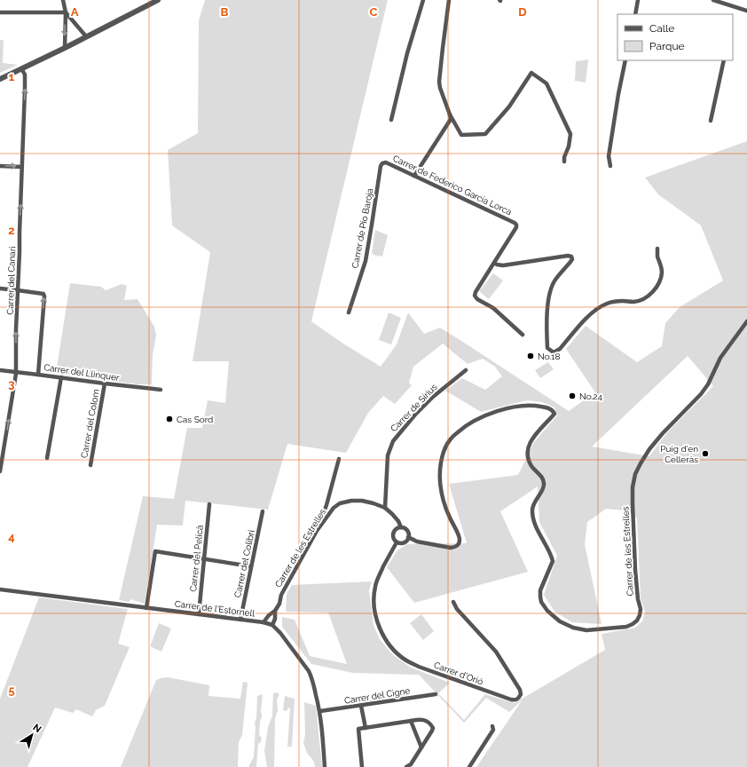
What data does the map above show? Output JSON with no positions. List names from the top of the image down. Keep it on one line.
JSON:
{"streets":{"street":["Carrer de Federico García Lorca","Carrer de Pío Baroja","Carrer del Canari","Carrer del Llinquer","Carrer de Sírius","Carrer del Colom","Carrer de les Estrelles","Carrer del Pelicà","Carrer del Colibri","Carrer de l'Estornell","Carrer d'Orió","Carrer del Cigne"]},"crossings":[["Carrer de Federico García Lorca","Carrer de Pío Baroja"],["Carrer del Canari","Carrer del Llinquer"],["Carrer del Llinquer","Carrer del Colom"],["Carrer de Sírius","Carrer de les Estrelles"],["Carrer de les Estrelles","Carrer de l'Estornell"],["Carrer de les Estrelles","Carrer d'Orió"],["Carrer del Pelicà","Carrer de l'Estornell"],["Carrer del Colibri","Carrer de l'Estornell"]],"one_way":["Carrer del Canari"],"places":["No.18","No.24","Cas Sord","Puig d'en Celleràs"],"legend":["Calle","Parque"],"north":"top right","grid":{"columns":["A","B","C","D"],"rows":["1","2","3","4","5"]}}
